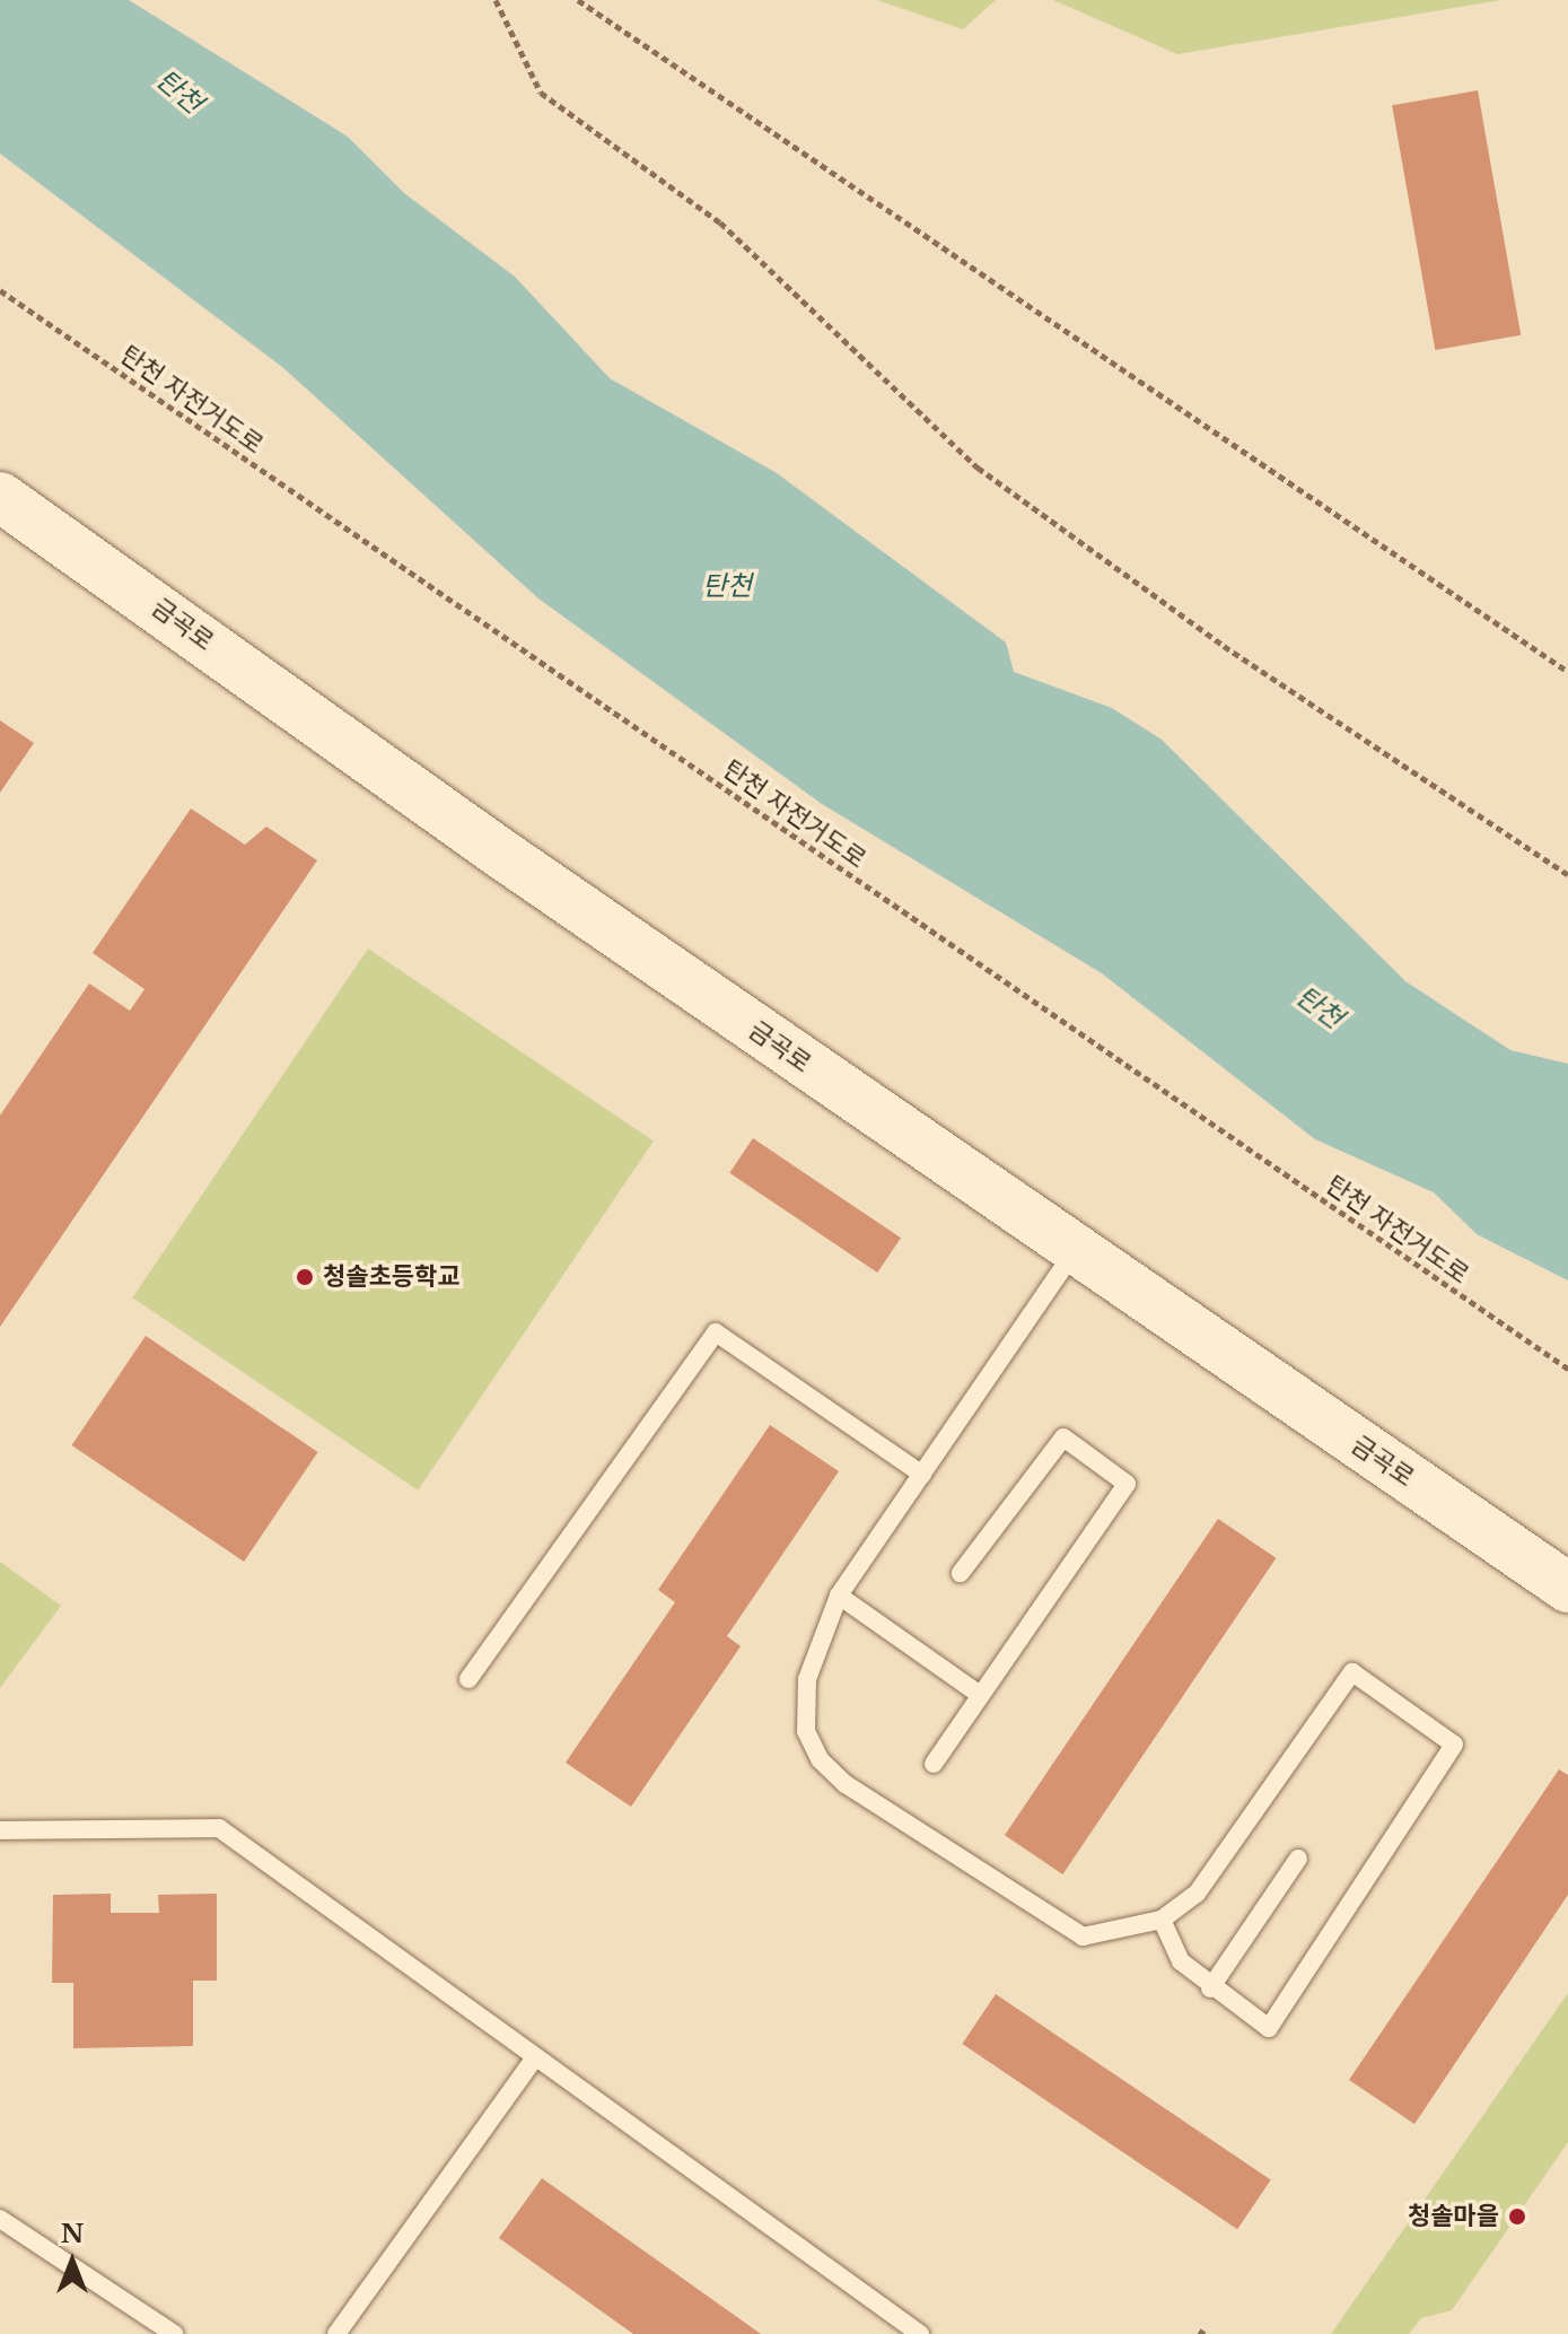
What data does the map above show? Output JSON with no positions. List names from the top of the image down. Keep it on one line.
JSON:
{"streets":{"main road":["금곡로"],"path":["탄천 자전거도로"]},"water":["탄천"],"places":["청솔초등학교","청솔마을"],"north":"top"}
